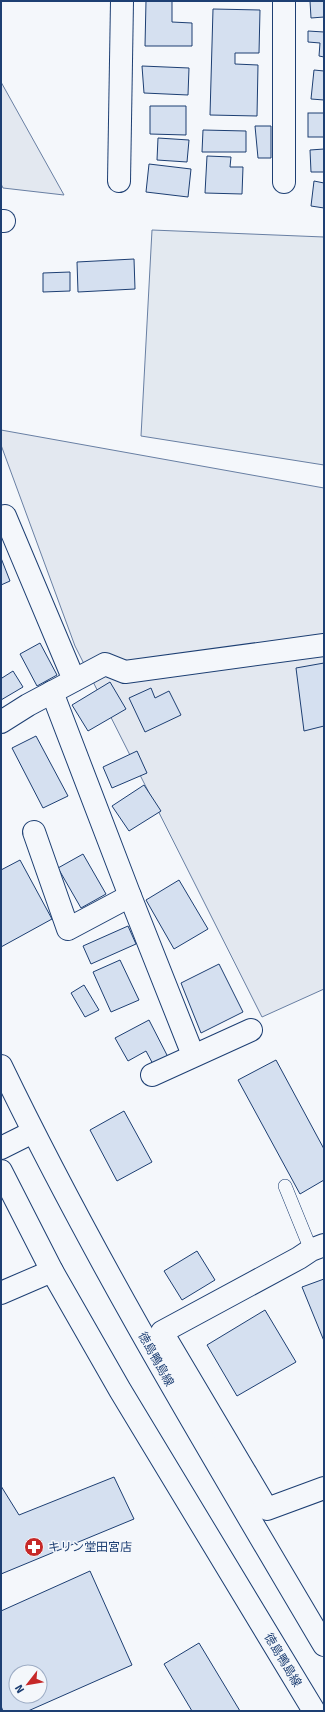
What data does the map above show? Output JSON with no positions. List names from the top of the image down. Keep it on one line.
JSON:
{"streets":{"street":["徳島鴨島線"]},"places":{"pharmacy":["キリン堂田宮店"]},"north":"bottom left"}
